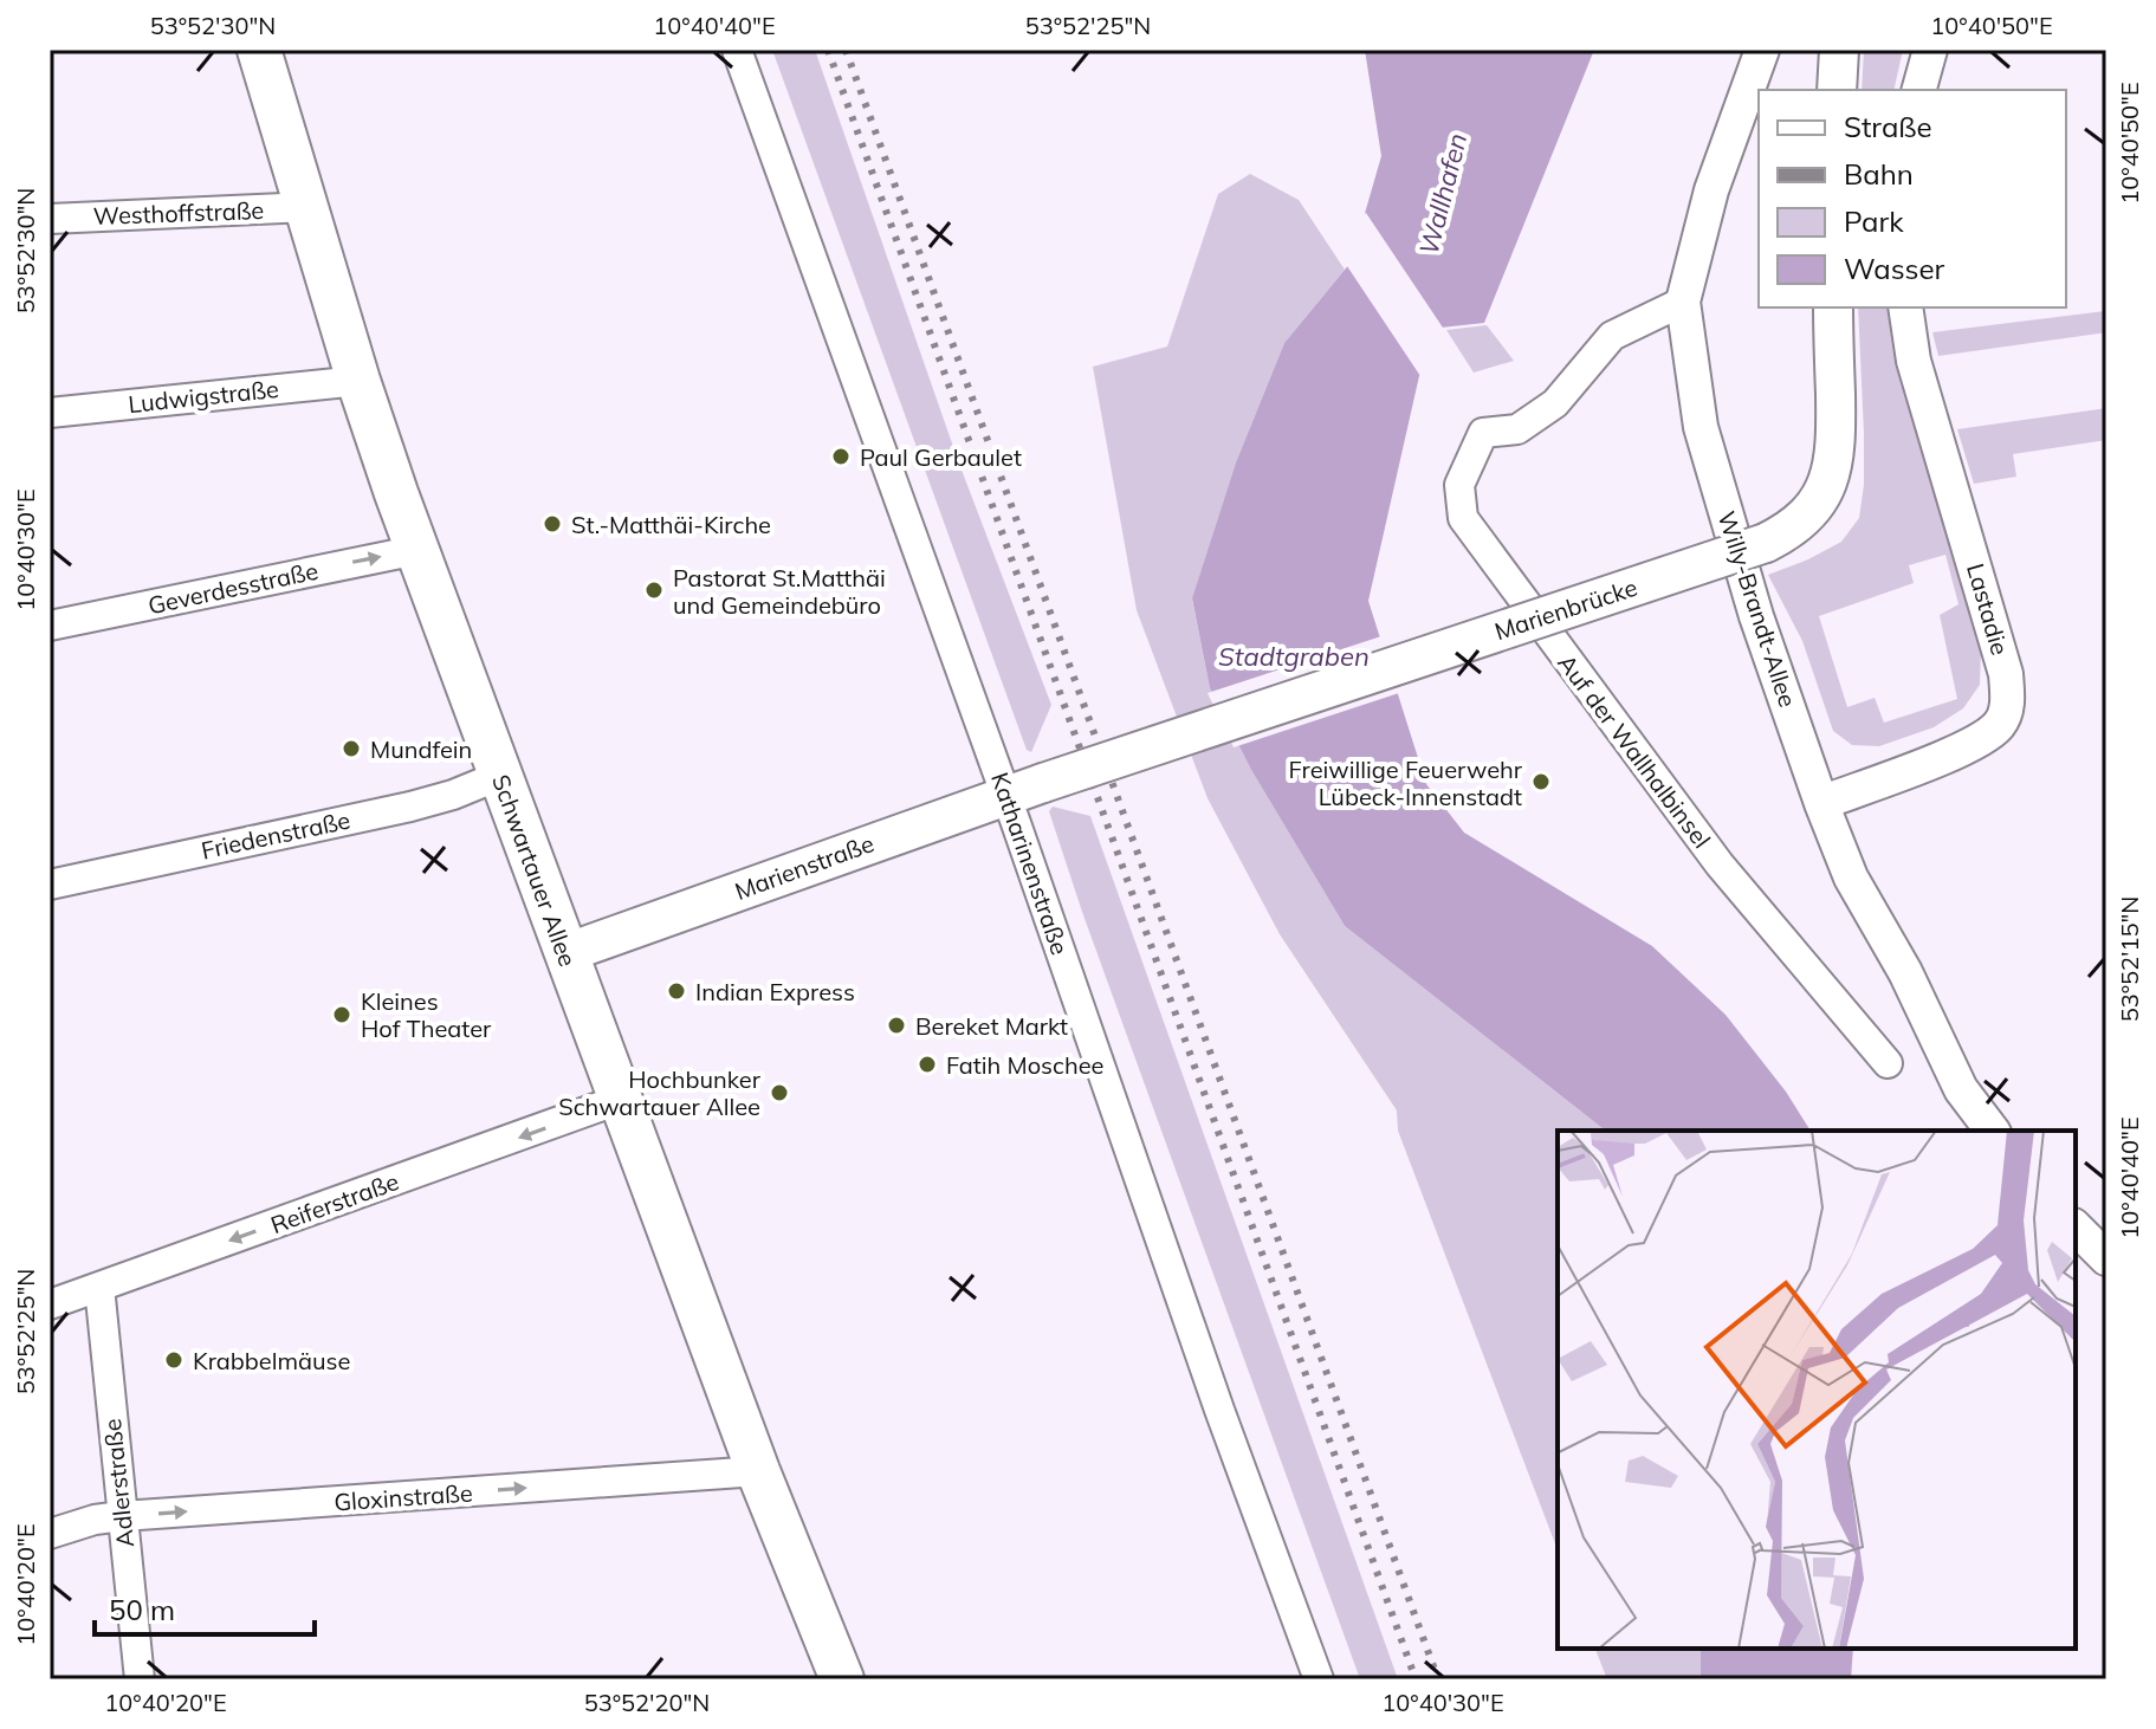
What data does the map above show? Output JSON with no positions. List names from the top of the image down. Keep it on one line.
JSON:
{"streets":{"main road":["Marienbrücke","Marienstraße","Schwartauer Allee"],"street":["Westhoffstraße","Ludwigstraße","Geverdesstraße","Willy-Brandt-Allee","Lastadie","Auf der Wallhalbinsel","Friedenstraße","Katharinenstraße","Reiferstraße","Adlerstraße","Gloxinstraße"]},"crossings":[["Westhoffstraße","Schwartauer Allee"],["Ludwigstraße","Schwartauer Allee"],["Geverdesstraße","Schwartauer Allee"],["Marienbrücke","Marienstraße"],["Willy-Brandt-Allee","Lastadie"],["Willy-Brandt-Allee","Auf der Wallhalbinsel"],["Friedenstraße","Schwartauer Allee"],["Katharinenstraße","Marienstraße"],["Marienstraße","Schwartauer Allee"],["Schwartauer Allee","Reiferstraße"],["Schwartauer Allee","Gloxinstraße"],["Reiferstraße","Adlerstraße"],["Adlerstraße","Gloxinstraße"]],"one_way":["Geverdesstraße","Reiferstraße","Gloxinstraße"],"water":["Wallhafen","Stadtgraben"],"places":["Paul Gerbaulet","St.-Matthäi-Kirche","Pastorat St.Matthäi und Gemeindebüro","Mundfein","Freiwillige Feuerwehr Lübeck-Innenstadt","Indian Express","Kleines Hof Theater","Bereket Markt","Fatih Moschee","Hochbunker Schwartauer Allee","Krabbelmäuse"],"legend":["Straße","Bahn","Park","Wasser"],"scale_bar":"50 m","coordinates":["53°52'30\"N","10°40'40\"E","53°52'25\"N","10°40'50\"E","10°40'30\"E","53°52'15\"N","10°40'20\"E","53°52'20\"N"]}
